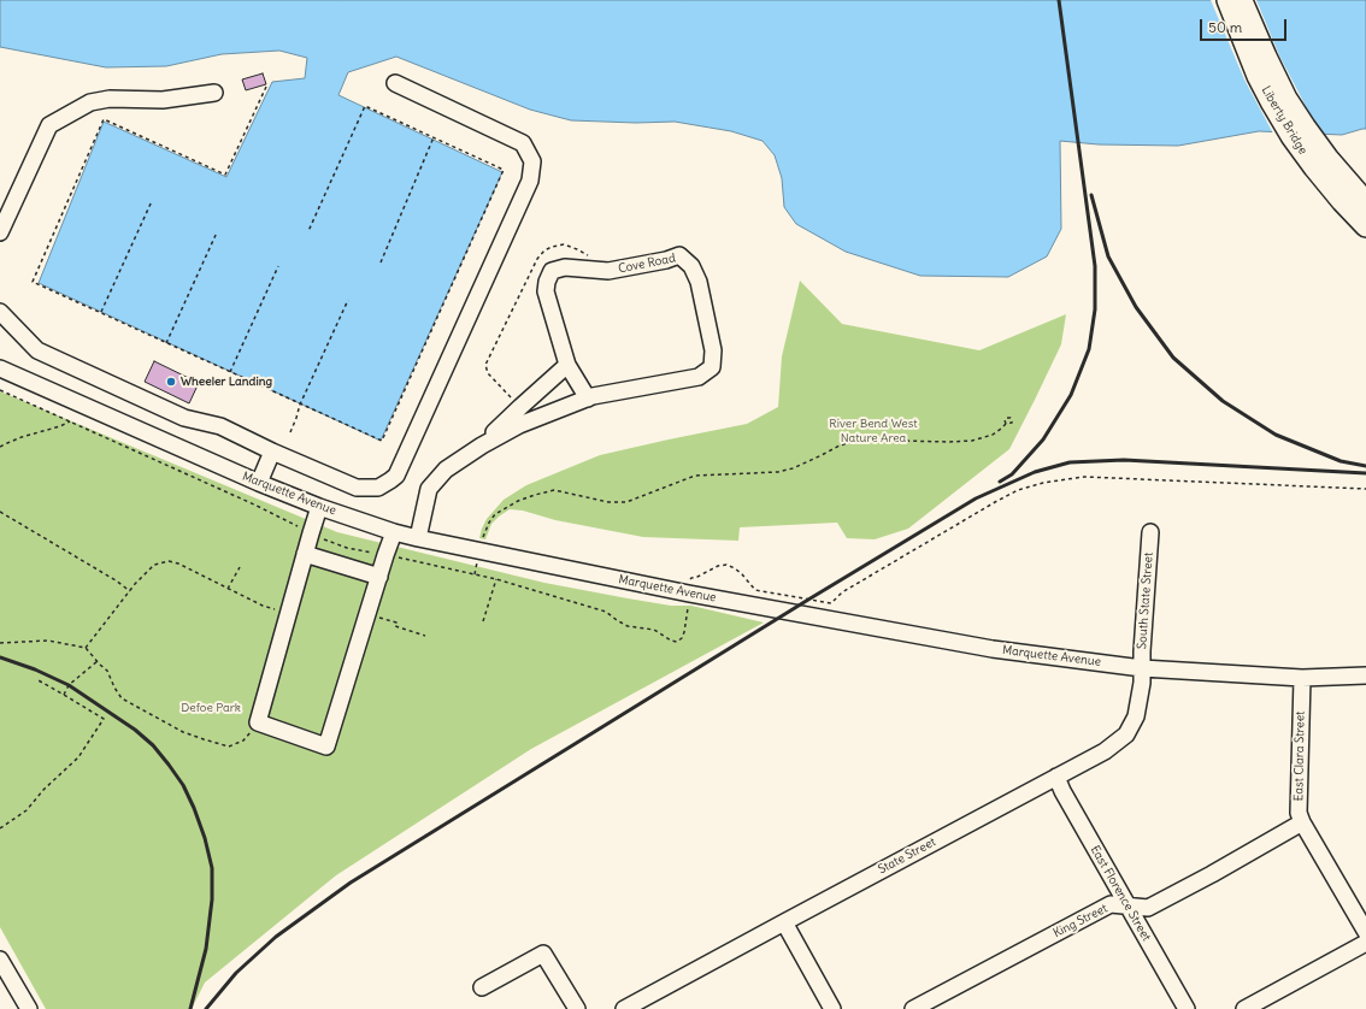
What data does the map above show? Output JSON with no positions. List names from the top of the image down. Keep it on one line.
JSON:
{"streets":{"main road":["Liberty Bridge"],"street":["Cove Road","Marquette Avenue","South State Street","East Clara Street","State Street","East Florence Street","King Street"]},"crossings":[["Cove Road","Marquette Avenue"],["Marquette Avenue","South State Street"],["Marquette Avenue","East Clara Street"],["Marquette Avenue","State Street"],["South State Street","State Street"],["East Clara Street","King Street"],["State Street","East Florence Street"],["East Florence Street","King Street"]],"parks":["River Bend West Nature Area","Defoe Park"],"places":["Wheeler Landing"],"scale_bar":"50 m"}
